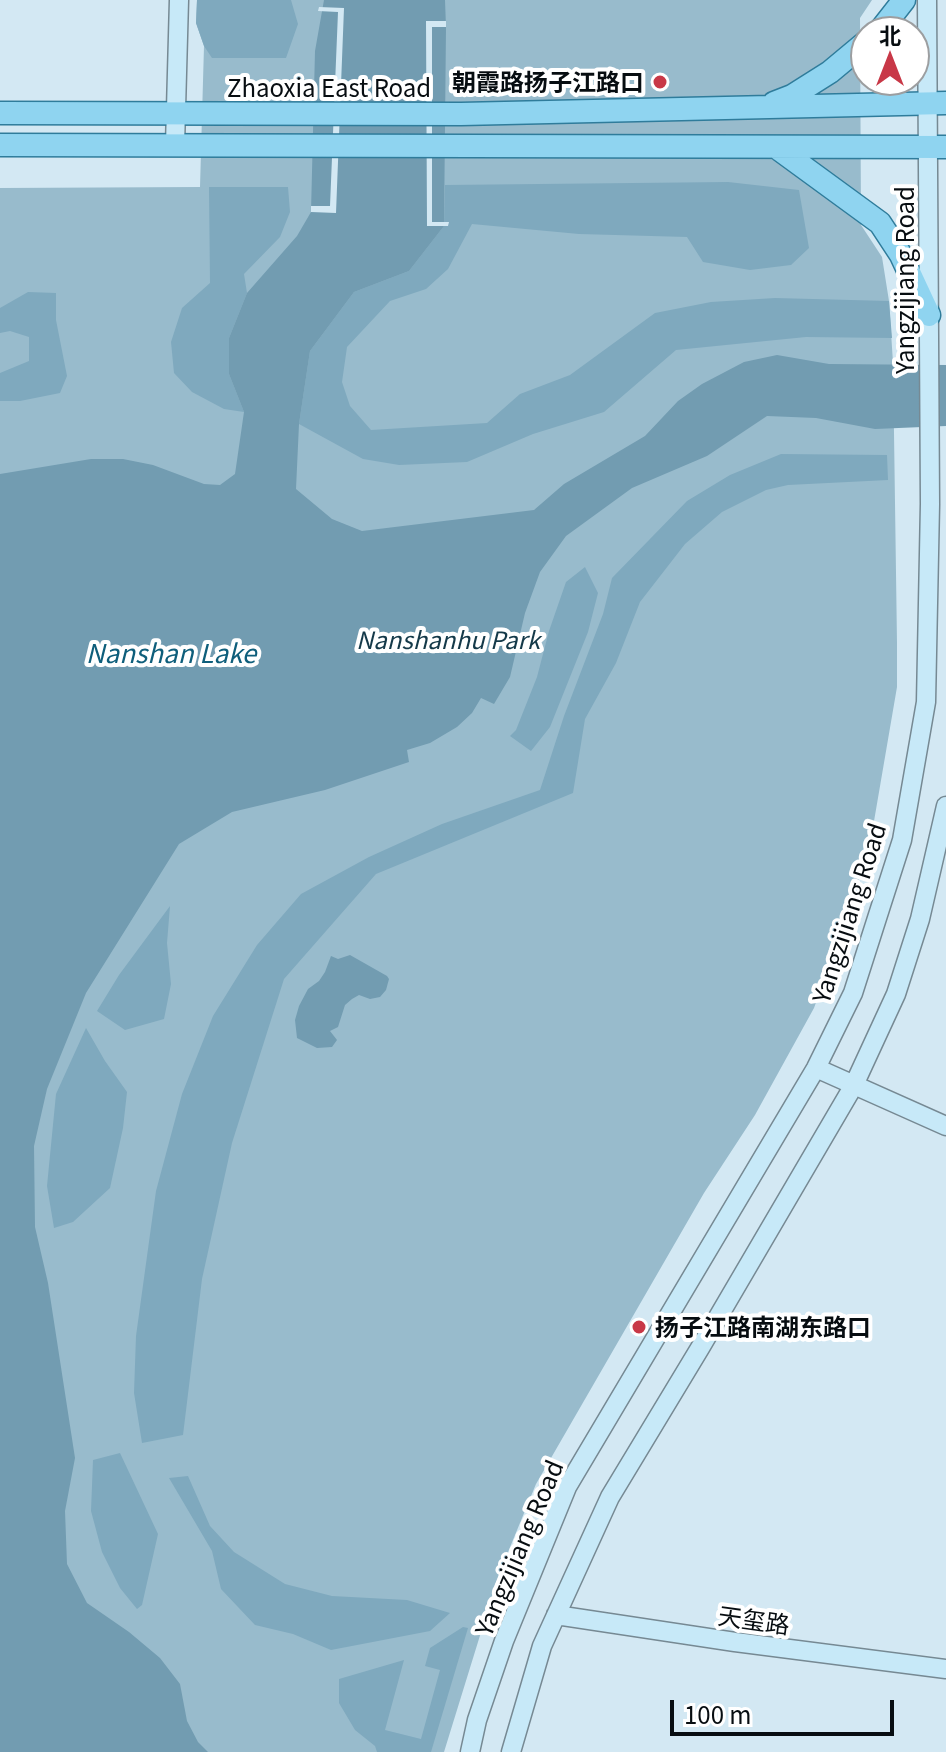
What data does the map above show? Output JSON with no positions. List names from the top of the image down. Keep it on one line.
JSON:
{"streets":{"main road":["Zhaoxia East Road","Yangzijiang Road","天玺路"]},"crossings":[["Zhaoxia East Road","Yangzijiang Road"]],"water":["Nanshan Lake"],"parks":["Nanshanhu Park"],"places":["朝霞路扬子江路口","扬子江路南湖东路口"],"scale_bar":"100 m","north":"top"}
